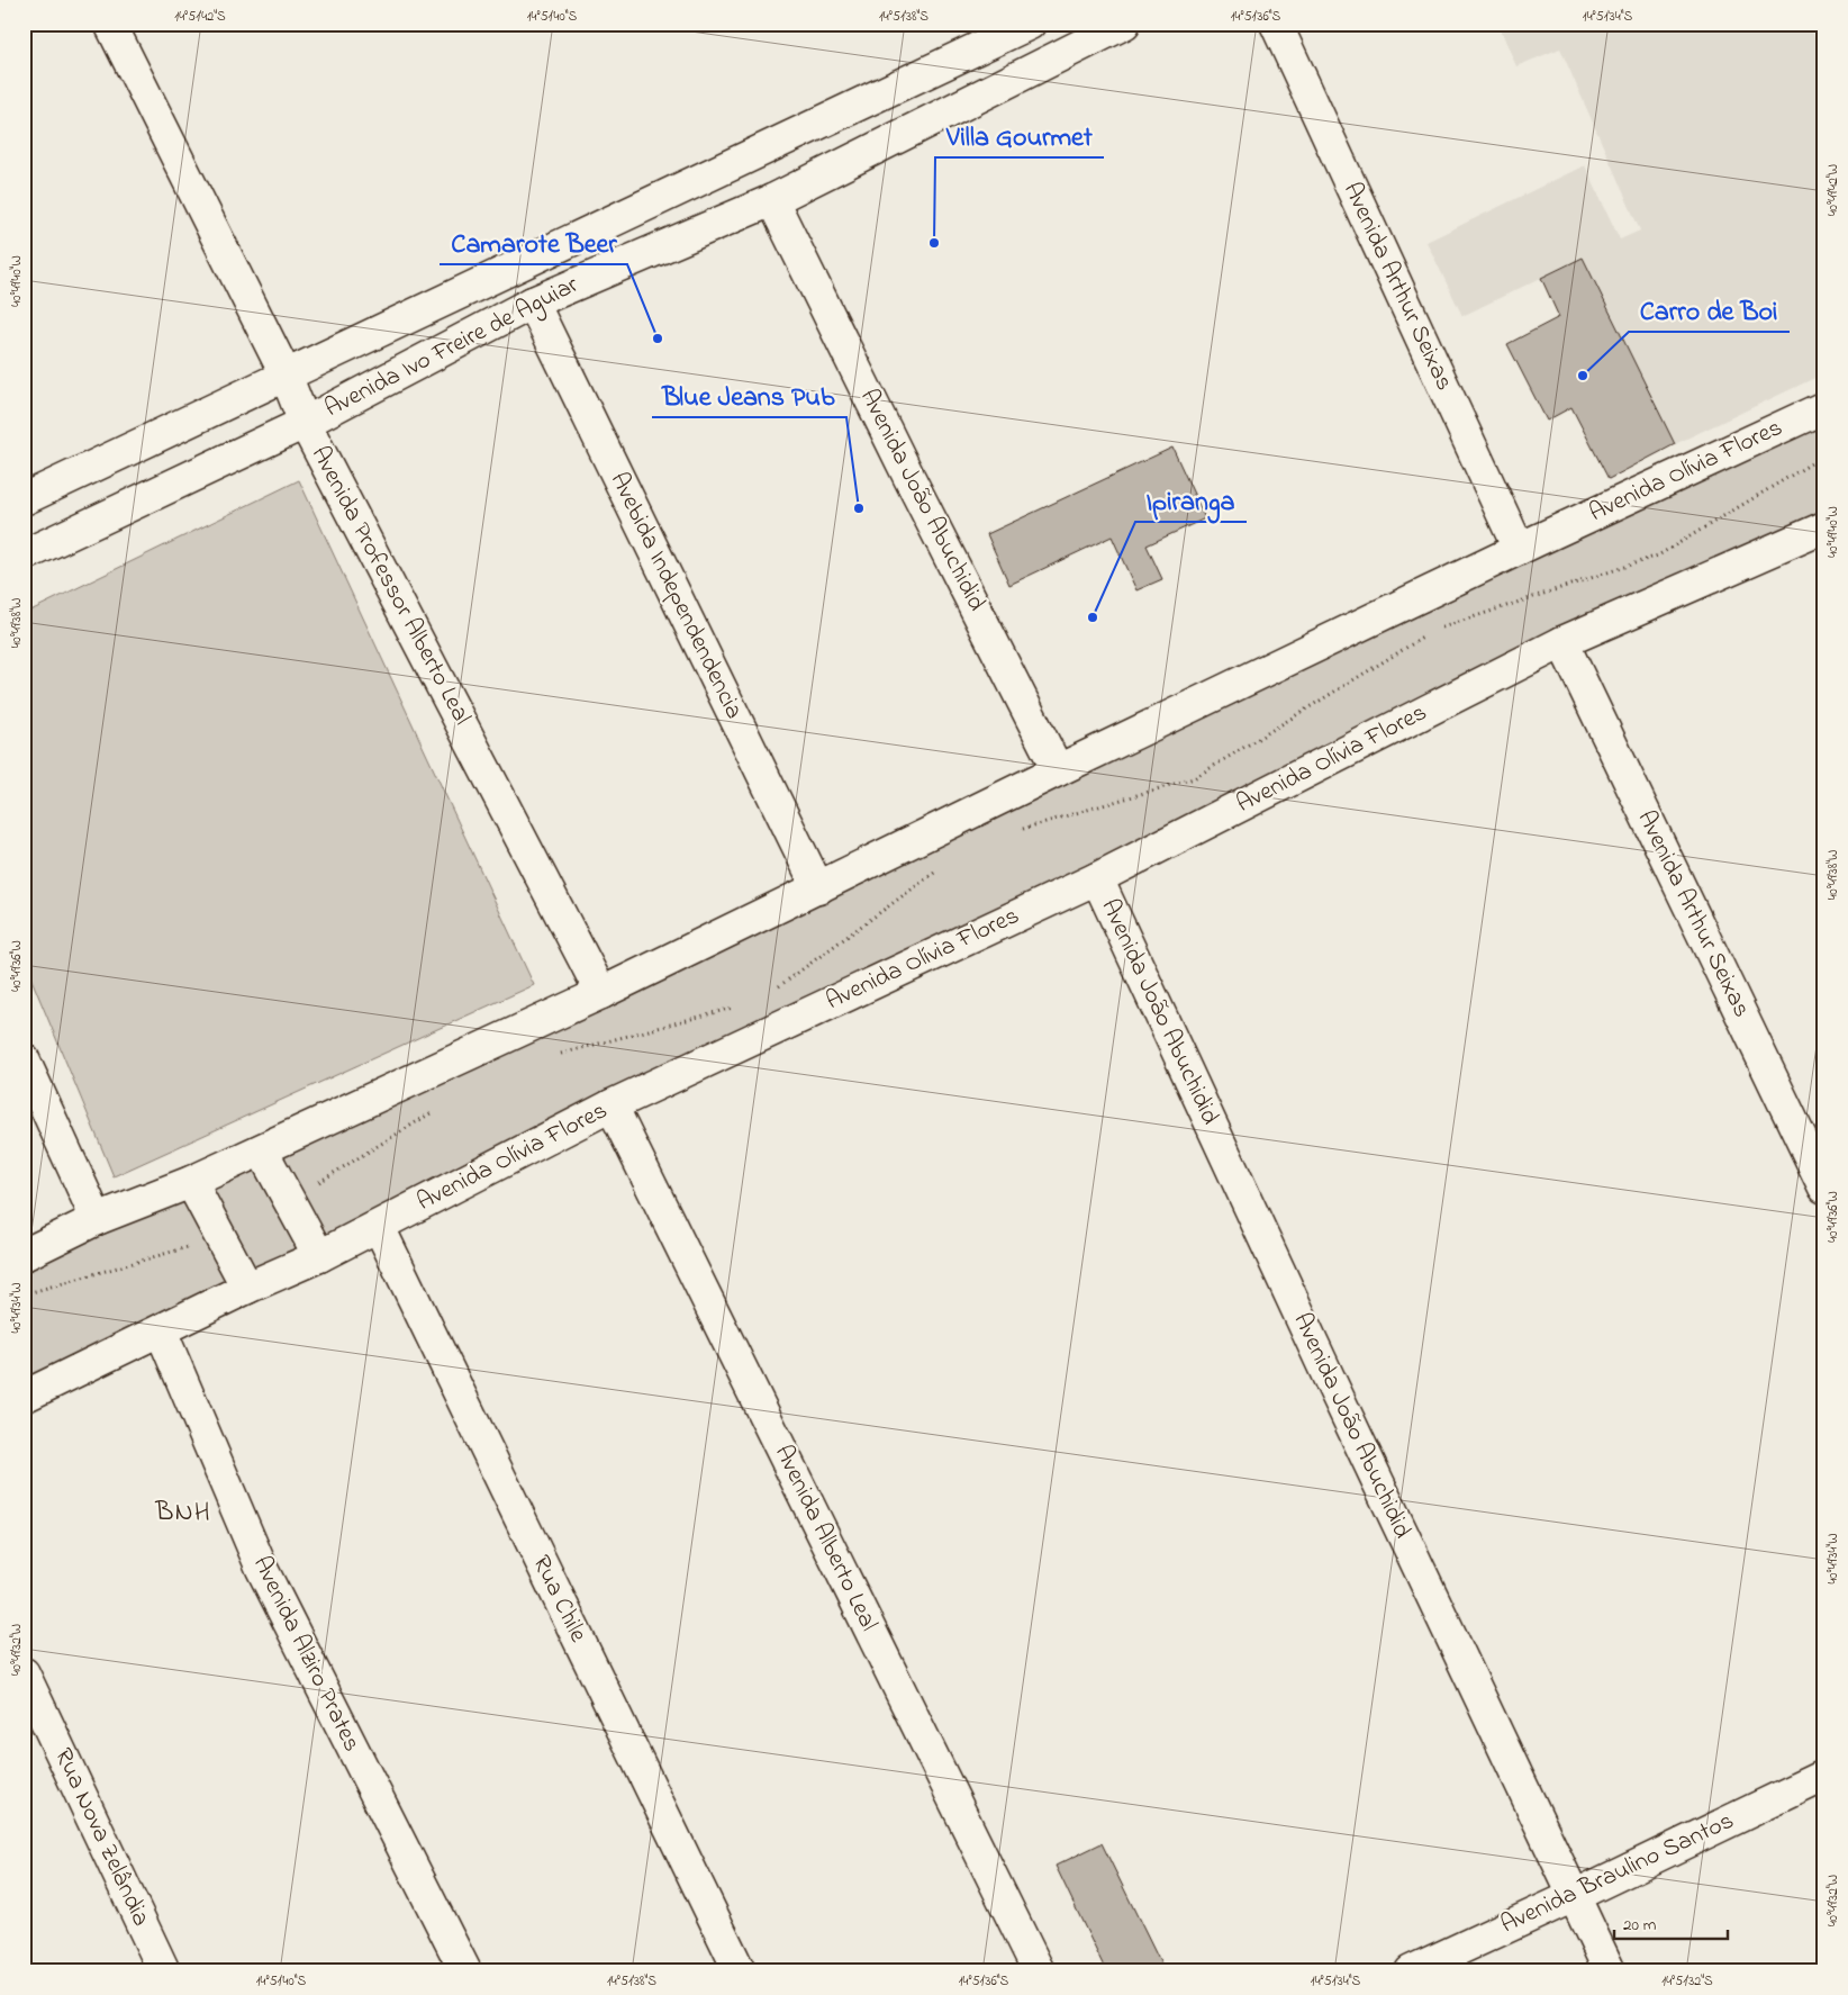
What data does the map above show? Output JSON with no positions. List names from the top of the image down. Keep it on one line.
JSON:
{"streets":{"street":["Avenida Arthur Seixas","Avenida Ivo Freire de Aguiar","Avenida Olívia Flores","Avenida João Abuchidid","Avenida Professor Alberto Leal","Avebida Independendencia","Avenida Alberto Leal","Rua Chile","Avenida Alziro Prates","Rua Nova Zelândia","Avenida Braulino Santos"]},"crossings":[["Avenida Arthur Seixas","Avenida Olívia Flores"],["Avenida Ivo Freire de Aguiar","Avenida João Abuchidid"],["Avenida Ivo Freire de Aguiar","Avenida Professor Alberto Leal"],["Avenida Ivo Freire de Aguiar","Avebida Independendencia"],["Avenida Olívia Flores","Avenida João Abuchidid"],["Avenida Olívia Flores","Avenida Professor Alberto Leal"],["Avenida Olívia Flores","Avebida Independendencia"],["Avenida Olívia Flores","Avenida Alberto Leal"],["Avenida Olívia Flores","Rua Chile"],["Avenida Olívia Flores","Avenida Alziro Prates"],["Avenida João Abuchidid","Avenida Braulino Santos"]],"districts":["BNH"],"places":["Villa Gourmet","Camarote Beer","Carro de Boi","Blue Jeans Pub","Ipiranga"],"scale_bar":"20 m","coordinates":["14°51'42\"S","14°51'40\"S","14°51'38\"S","14°51'36\"S","14°51'34\"S","40°49'42\"W","40°49'40\"W","40°49'38\"W","40°49'36\"W","40°49'34\"W","40°49'32\"W","14°51'32\"S"]}
